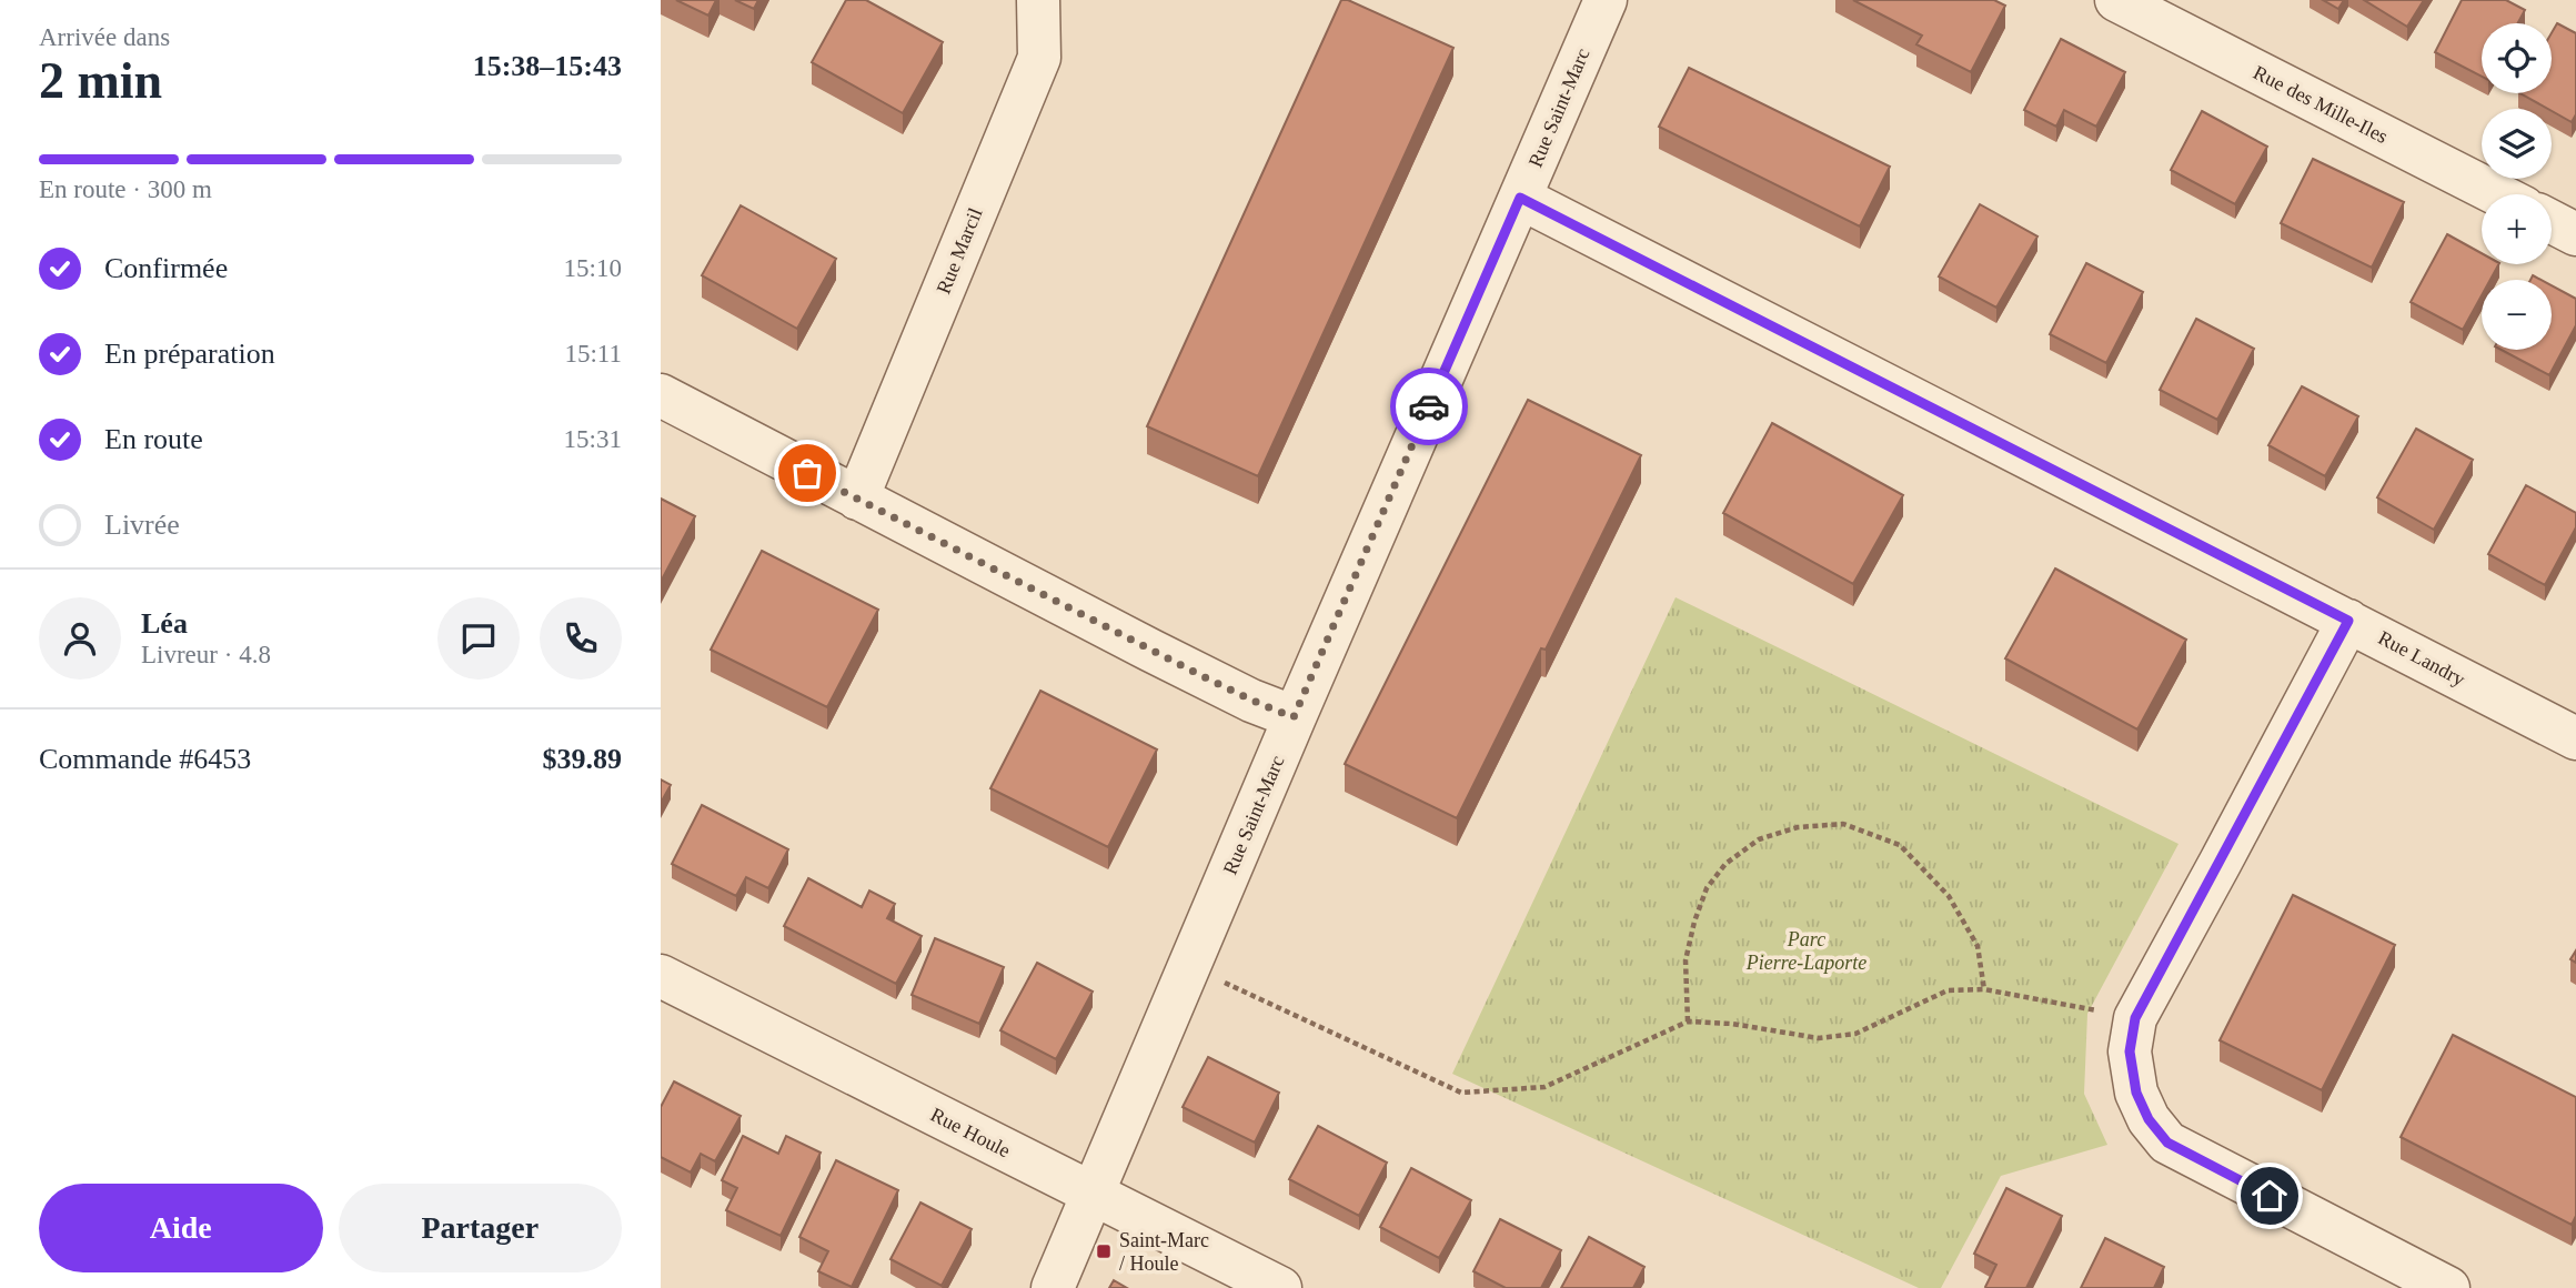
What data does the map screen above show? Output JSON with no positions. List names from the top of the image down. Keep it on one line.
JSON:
{"streets":{"street":["Rue des Mille-Iles","Rue Saint-Marc","Rue Marcil","Rue Landry","Rue Houle"]},"crossings":[["Rue Saint-Marc","Rue Landry"],["Rue Saint-Marc","Rue Houle"]],"parks":["Parc Pierre-Laporte"],"places":{"transit":["Saint-Marc / Houle"]},"page":{"heading":["2 min","Arrivée dans","15:38–15:43"],"panel":["Léa","Livreur · 4.8","Commande #6453","$39.89"],"map_buttons":["+","−"],"bar":"En route · 300 m","list":[["Confirmée","15:10"],["En préparation","15:11"],["En route","15:31"],"Livrée"],"buttons":["Aide","Partager"]}}
